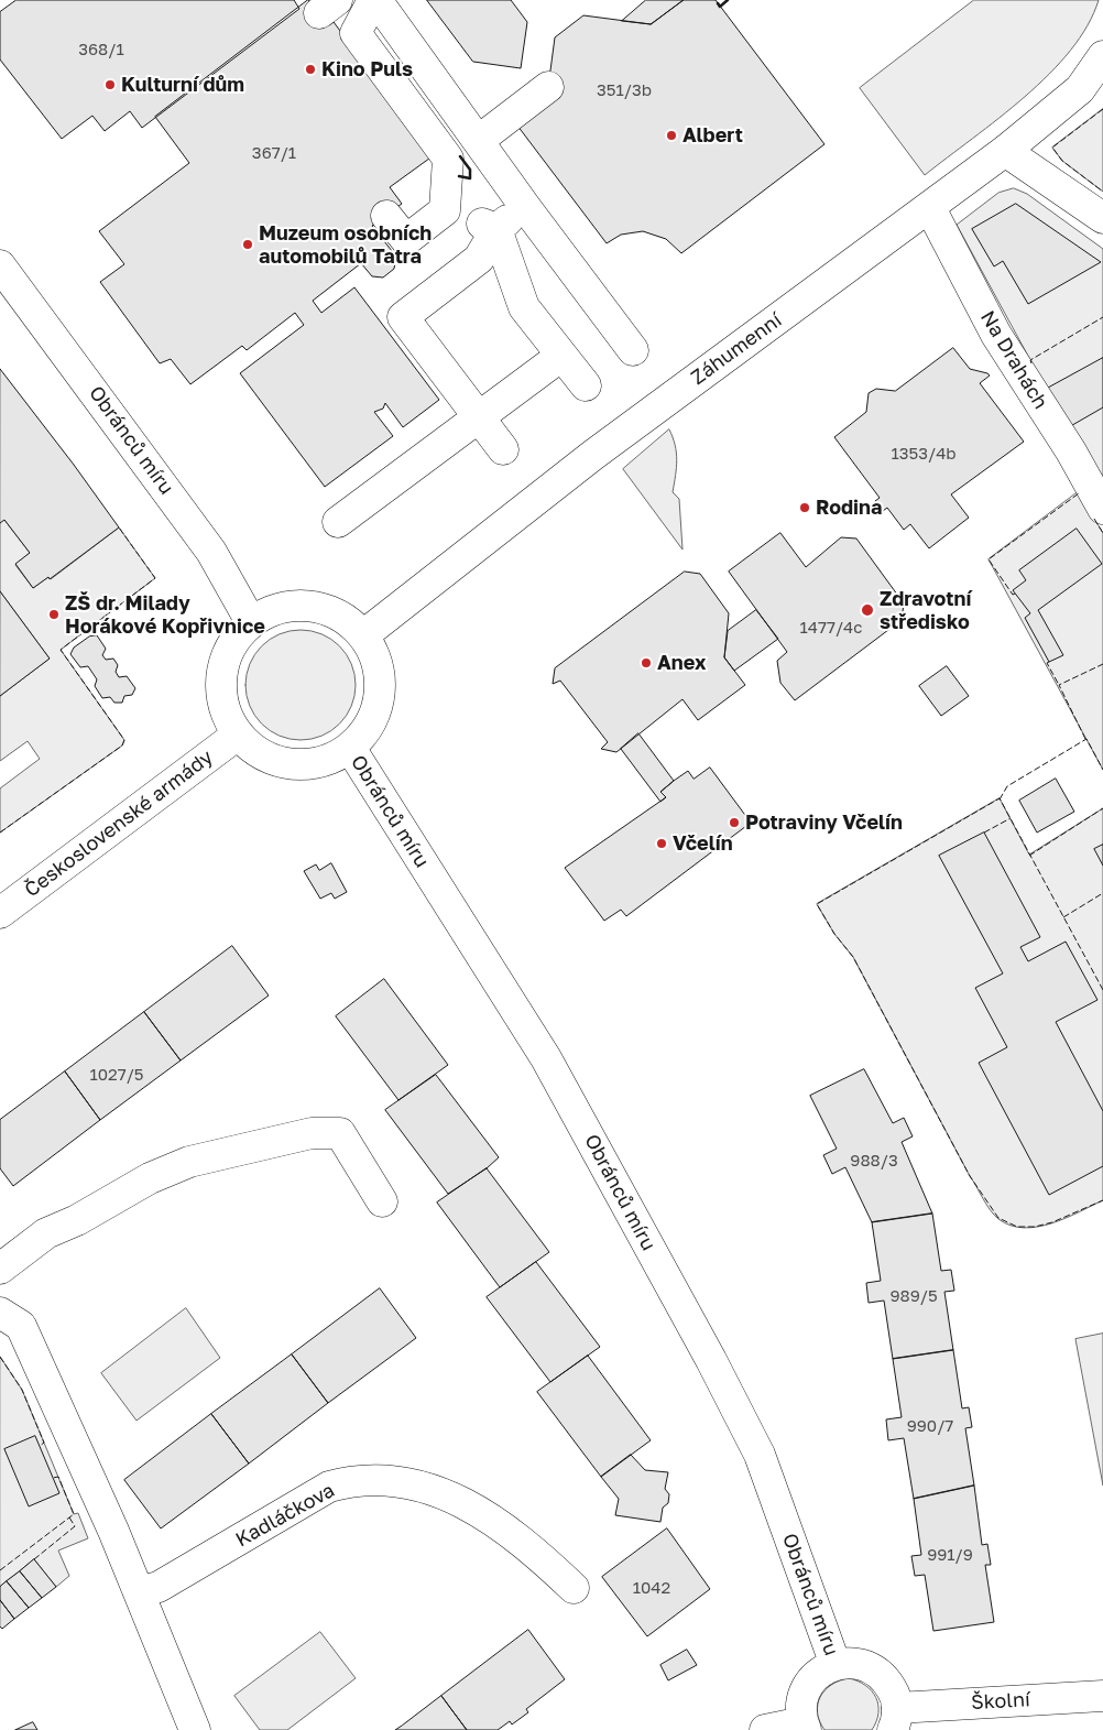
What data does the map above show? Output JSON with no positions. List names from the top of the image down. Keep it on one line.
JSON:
{"streets":{"street":["Záhumenní","Na Drahách","Obránců míru","Československé armády","Kadláčkova","Školní"]},"crossings":[["Záhumenní","Na Drahách"],["Záhumenní","Obránců míru"],["Záhumenní","Československé armády"],["Obránců míru","Československé armády"],["Obránců míru","Školní"]],"places":["Kino Puls","Kulturní dům","Albert","Muzeum osobních automobilů Tatra","Rodina","Zdravotní středisko","ZŠ dr. Milady Horákové Kopřivnice","Anex","Potraviny Včelín","Včelín"],"house_numbers":["368/1","351/3b","367/1","1353/4b","1477/4c","1027/5","988/3","989/5","990/7","991/9","1042"]}
